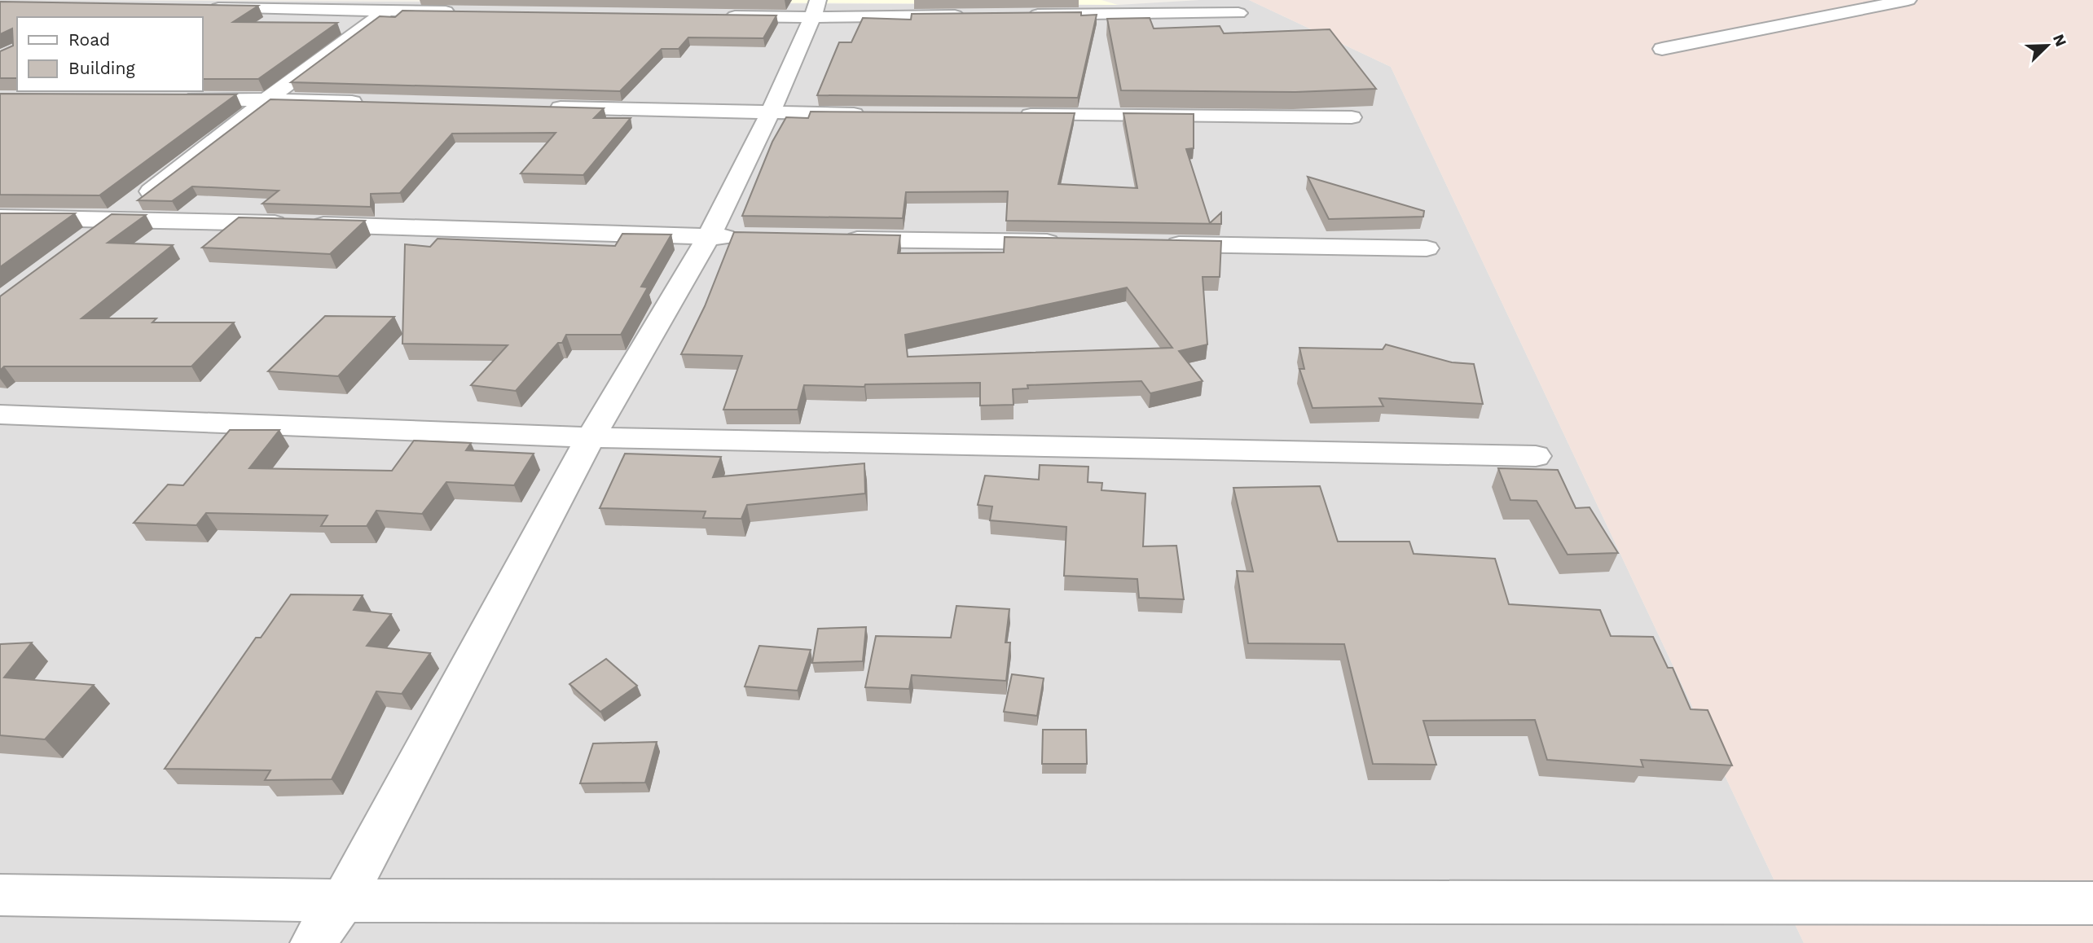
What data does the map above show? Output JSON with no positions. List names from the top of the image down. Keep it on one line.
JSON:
{"legend":["Road","Building"],"north":"top right"}
